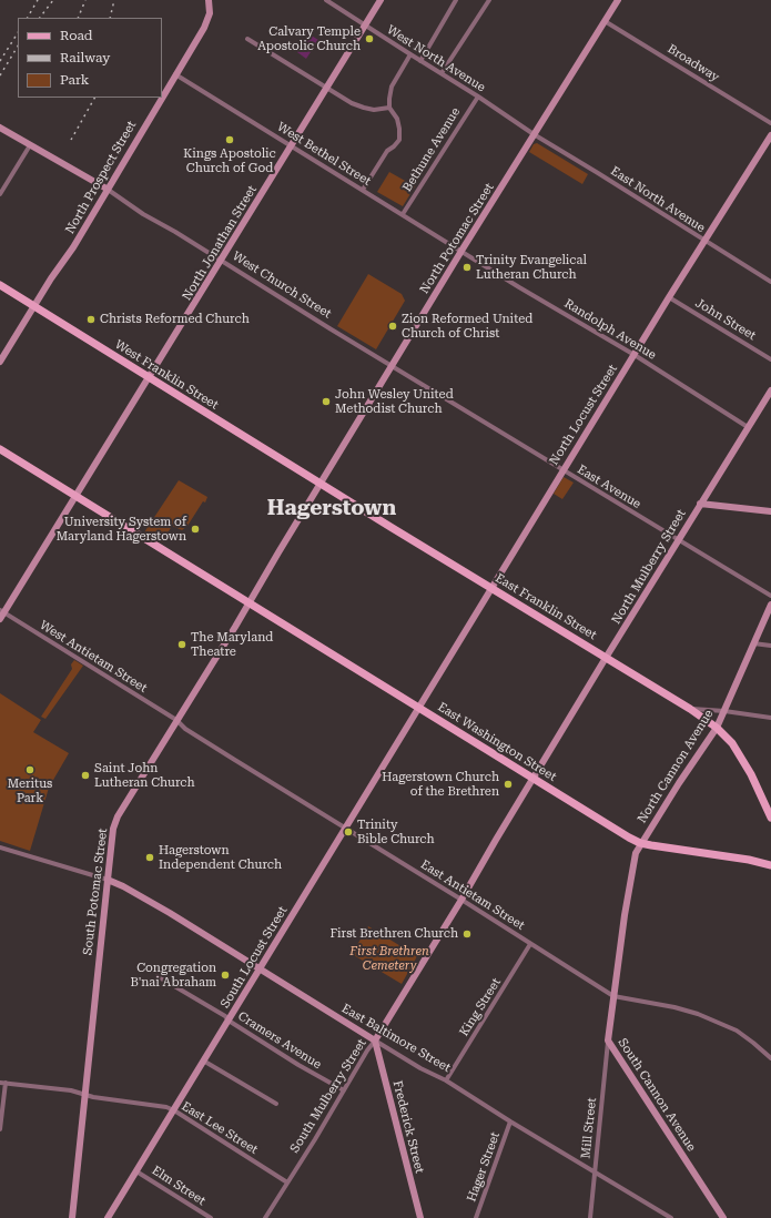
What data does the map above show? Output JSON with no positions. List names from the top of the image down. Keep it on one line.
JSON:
{"streets":{"main road":["North Prospect Street","North Potomac Street","North Jonathan Street","West Church Street","West Franklin Street","North Locust Street","North Mulberry Street","East Franklin Street","East Washington Street","North Cannon Avenue","South Potomac Street","South Locust Street","East Baltimore Street","South Cannon Avenue","South Mulberry Street","Frederick Street"],"street":["West North Avenue","Broadway","Bethune Avenue","West Bethel Street","East North Avenue","John Street","Randolph Avenue","East Avenue","West Antietam Street","East Antietam Street","King Street","Cramers Avenue","East Lee Street","Mill Street","Hager Street","Elm Street"]},"crossings":[["West North Avenue","Bethune Avenue"],["West North Avenue","East North Avenue"],["West North Avenue","North Potomac Street"],["West North Avenue","North Jonathan Street"],["Broadway","North Potomac Street"],["Bethune Avenue","West Bethel Street"],["West Bethel Street","North Prospect Street"],["West Bethel Street","North Potomac Street"],["West Bethel Street","North Jonathan Street"],["West Bethel Street","Randolph Avenue"],["North Prospect Street","West Church Street"],["North Prospect Street","West Franklin Street"],["East North Avenue","North Potomac Street"],["East North Avenue","North Locust Street"],["North Potomac Street","West Church Street"],["North Potomac Street","Randolph Avenue"],["North Potomac Street","West Franklin Street"],["North Potomac Street","East Avenue"],["North Potomac Street","East Franklin Street"],["North Potomac Street","East Washington Street"],["North Potomac Street","South Potomac Street"],["North Jonathan Street","West Church Street"],["North Jonathan Street","West Franklin Street"],["North Jonathan Street","West Antietam Street"],["North Jonathan Street","East Washington Street"],["West Church Street","East Avenue"],["John Street","North Locust Street"],["Randolph Avenue","North Locust Street"],["Randolph Avenue","North Mulberry Street"],["West Franklin Street","East Franklin Street"],["North Locust Street","East Avenue"],["North Locust Street","East Franklin Street"],["North Locust Street","East Washington Street"],["North Locust Street","South Locust Street"],["East Avenue","North Mulberry Street"],["North Mulberry Street","East Franklin Street"],["North Mulberry Street","East Washington Street"],["North Mulberry Street","South Mulberry Street"],["East Franklin Street","North Cannon Avenue"],["West Antietam Street","South Potomac Street"],["West Antietam Street","East Antietam Street"],["East Washington Street","North Cannon Avenue"],["East Washington Street","South Potomac Street"],["East Washington Street","South Locust Street"],["East Washington Street","South Cannon Avenue"],["East Washington Street","South Mulberry Street"],["North Cannon Avenue","South Cannon Avenue"],["South Potomac Street","East Antietam Street"],["South Potomac Street","East Baltimore Street"],["South Potomac Street","East Lee Street"],["East Antietam Street","South Locust Street"],["East Antietam Street","King Street"],["East Antietam Street","South Cannon Avenue"],["East Antietam Street","South Mulberry Street"],["South Locust Street","East Baltimore Street"],["South Locust Street","Cramers Avenue"],["South Locust Street","East Lee Street"],["South Locust Street","Elm Street"],["King Street","East Baltimore Street"],["East Baltimore Street","South Mulberry Street"],["East Baltimore Street","Frederick Street"],["East Baltimore Street","Mill Street"],["East Baltimore Street","Hager Street"],["Cramers Avenue","South Mulberry Street"],["South Cannon Avenue","Mill Street"],["South Mulberry Street","Frederick Street"],["South Mulberry Street","East Lee Street"]],"districts":["Hagerstown"],"parks":["First Brethren Cemetery"],"places":["Calvary Temple Apostolic Church","Kings Apostolic Church of God","Trinity Evangelical Lutheran Church","Christs Reformed Church","Zion Reformed United Church of Christ","John Wesley United Methodist Church","University System of Maryland Hagerstown","The Maryland Theatre","Meritus Park","Saint John Lutheran Church","Hagerstown Church of the Brethren","Trinity Bible Church","Hagerstown Independent Church","First Brethren Church","Congregation B'nai Abraham"],"legend":["Road","Railway","Park"]}
